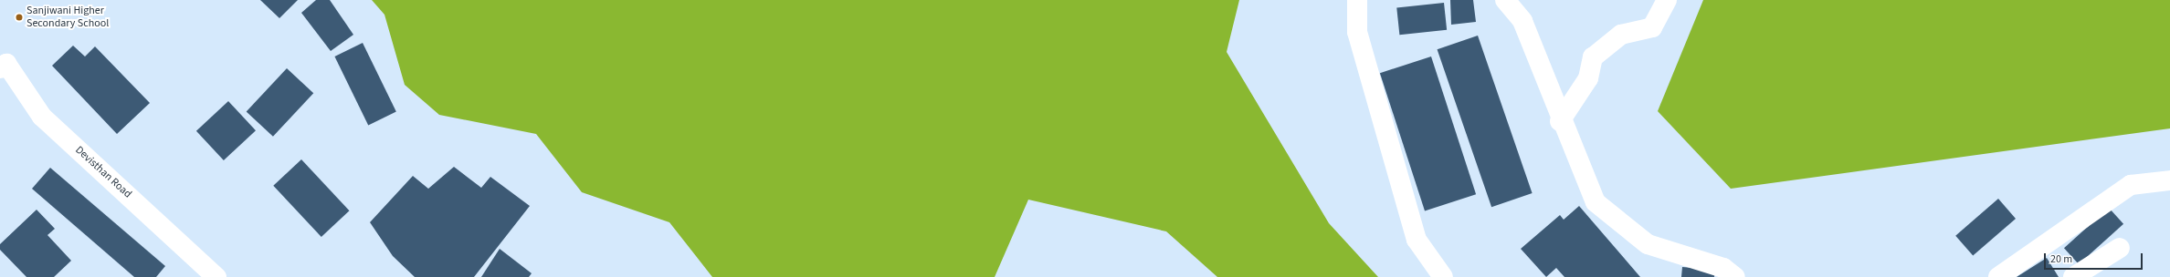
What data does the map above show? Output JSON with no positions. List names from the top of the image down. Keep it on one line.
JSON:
{"streets":{"street":["Devisthan Road"]},"places":["Sanjiwani Higher Secondary School"],"scale_bar":"20 m"}
